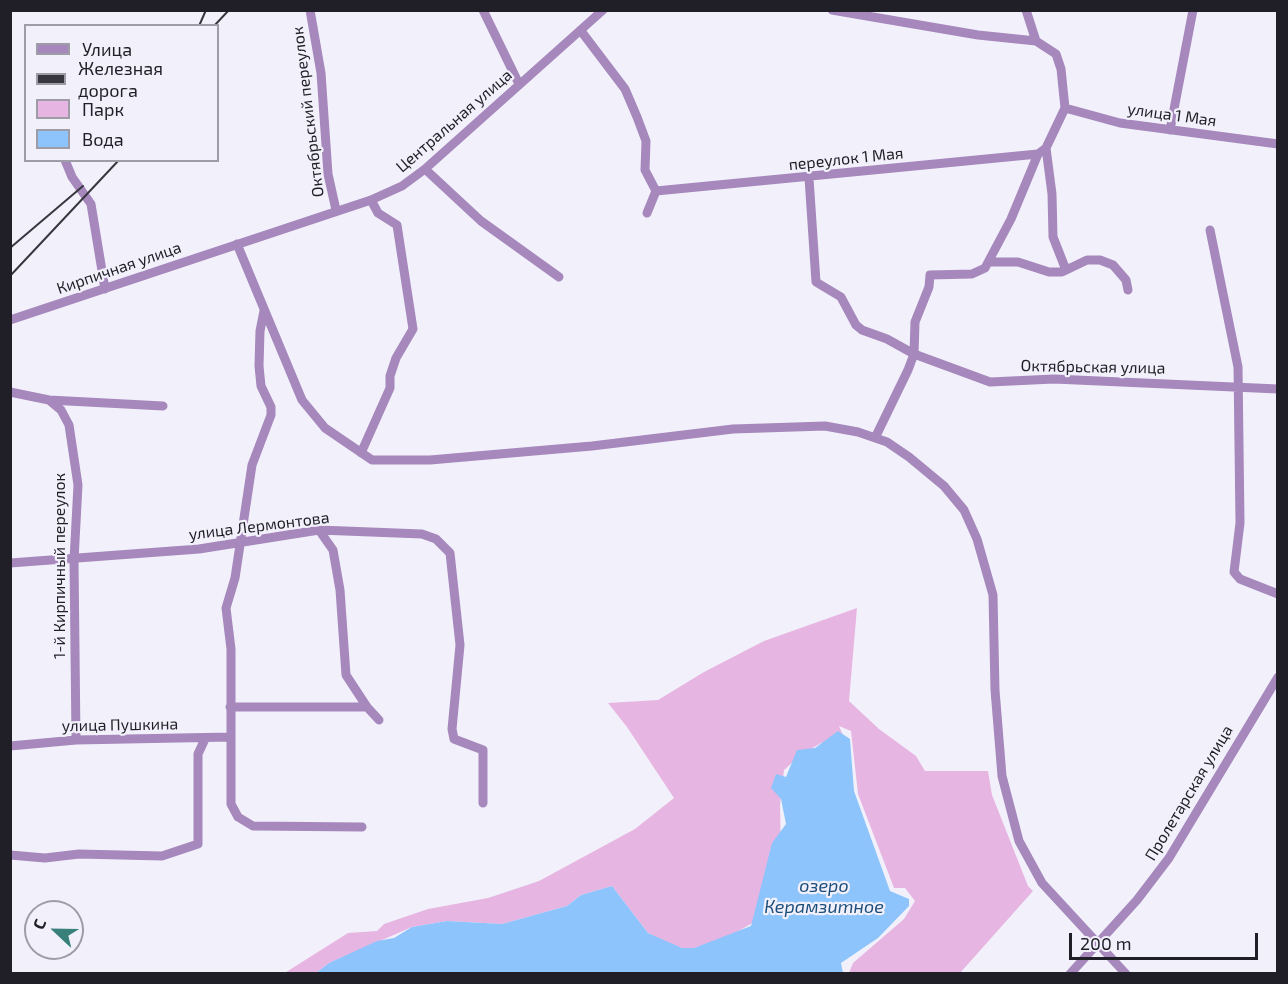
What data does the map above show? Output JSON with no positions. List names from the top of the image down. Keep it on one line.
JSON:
{"streets":{"street":["Октябрьский переулок","улица 1 Мая","Центральная улица","переулок 1 Мая","Кирпичная улица","Октябрьская улица","улица Лермонтова","1-й Кирпичный переулок","улица Пушкина","Пролетарская улица"]},"crossings":[["Октябрьский переулок","Центральная улица"],["Центральная улица","Кирпичная улица"],["переулок 1 Мая","Октябрьская улица"],["улица Лермонтова","1-й Кирпичный переулок"],["1-й Кирпичный переулок","улица Пушкина"]],"water":["озеро Керамзитное"],"legend":["Улица","Железная дорога","Парк","Вода"],"scale_bar":"200 m","north":"left"}
